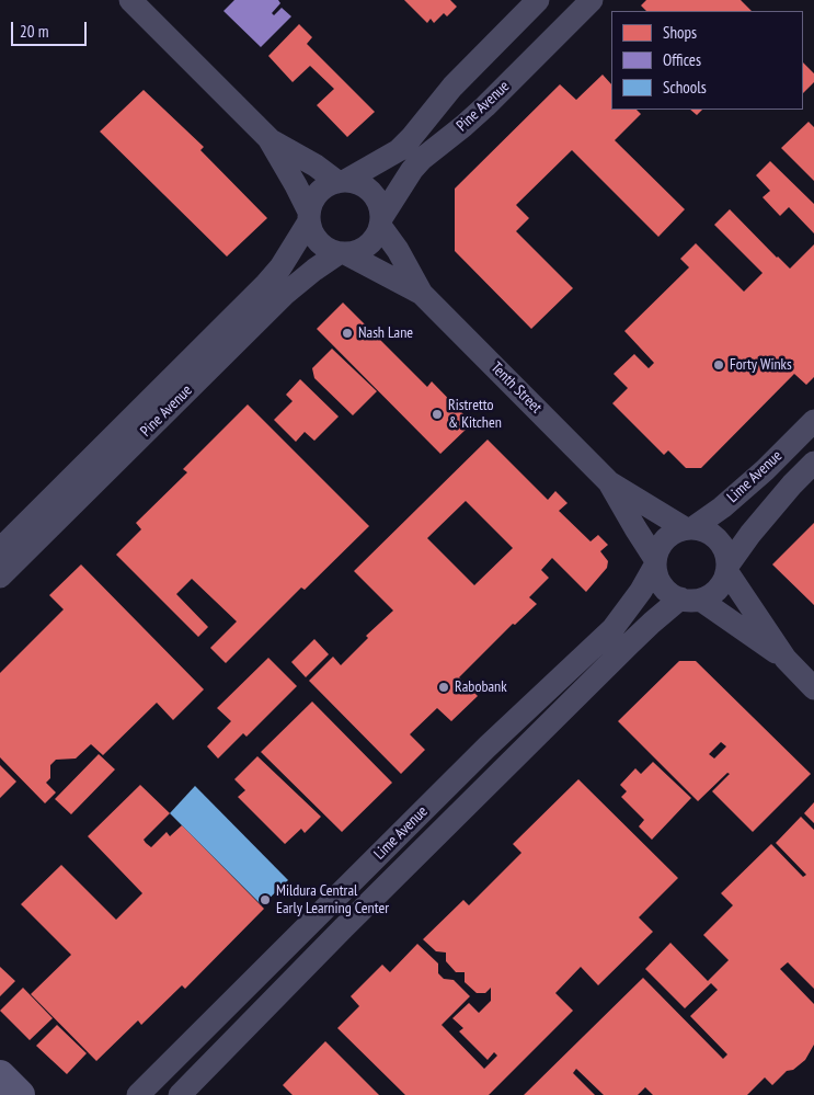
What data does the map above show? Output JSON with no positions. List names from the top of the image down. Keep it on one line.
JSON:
{"streets":{"street":["Pine Avenue","Tenth Street","Lime Avenue"]},"crossings":[["Pine Avenue","Tenth Street"],["Tenth Street","Lime Avenue"]],"places":["Nash Lane","Forty Winks","Ristretto & Kitchen","Rabobank","Mildura Central Early Learning Center"],"legend":["Shops","Offices","Schools"],"scale_bar":"20 m"}
